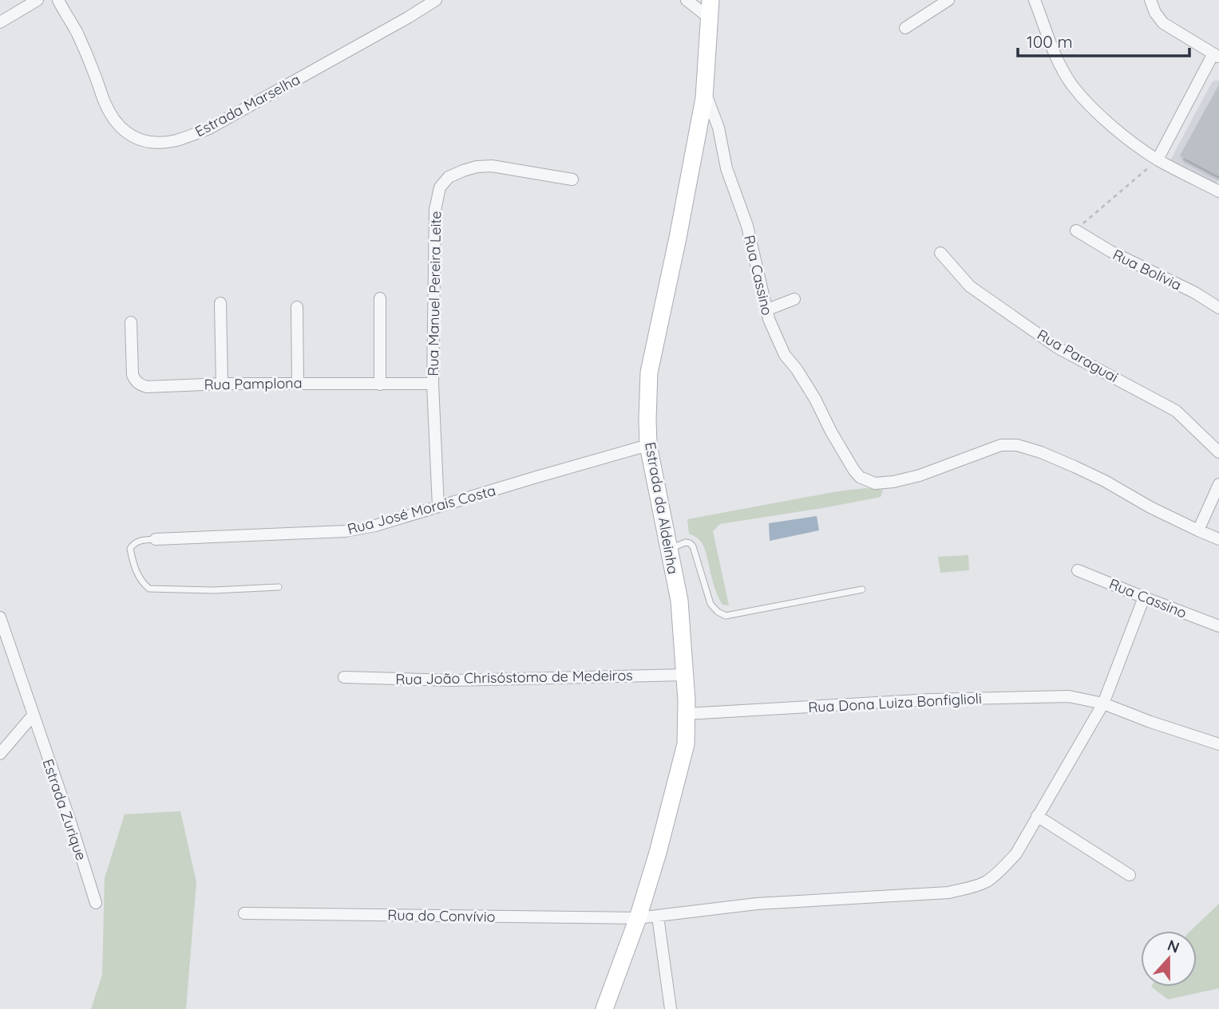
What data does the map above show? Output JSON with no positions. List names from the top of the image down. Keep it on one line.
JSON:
{"streets":{"street":["Estrada Marselha","Rua Bolívia","Rua Cassino","Rua Manuel Pereira Leite","Rua Paraguai","Rua Pamplona","Estrada da Aldeinha","Rua José Morais Costa","Rua João Chrisóstomo de Medeiros","Rua Dona Luiza Bonfiglioli","Estrada Zurique","Rua do Convívio"]},"crossings":[["Rua Cassino","Estrada da Aldeinha"],["Rua Cassino","Rua do Convívio"],["Rua Manuel Pereira Leite","Rua Pamplona"],["Rua Manuel Pereira Leite","Rua José Morais Costa"],["Estrada da Aldeinha","Rua José Morais Costa"],["Estrada da Aldeinha","Rua João Chrisóstomo de Medeiros"],["Estrada da Aldeinha","Rua Dona Luiza Bonfiglioli"],["Estrada da Aldeinha","Rua do Convívio"],["Rua Dona Luiza Bonfiglioli","Rua do Convívio"]],"scale_bar":"100 m","north":"top"}
